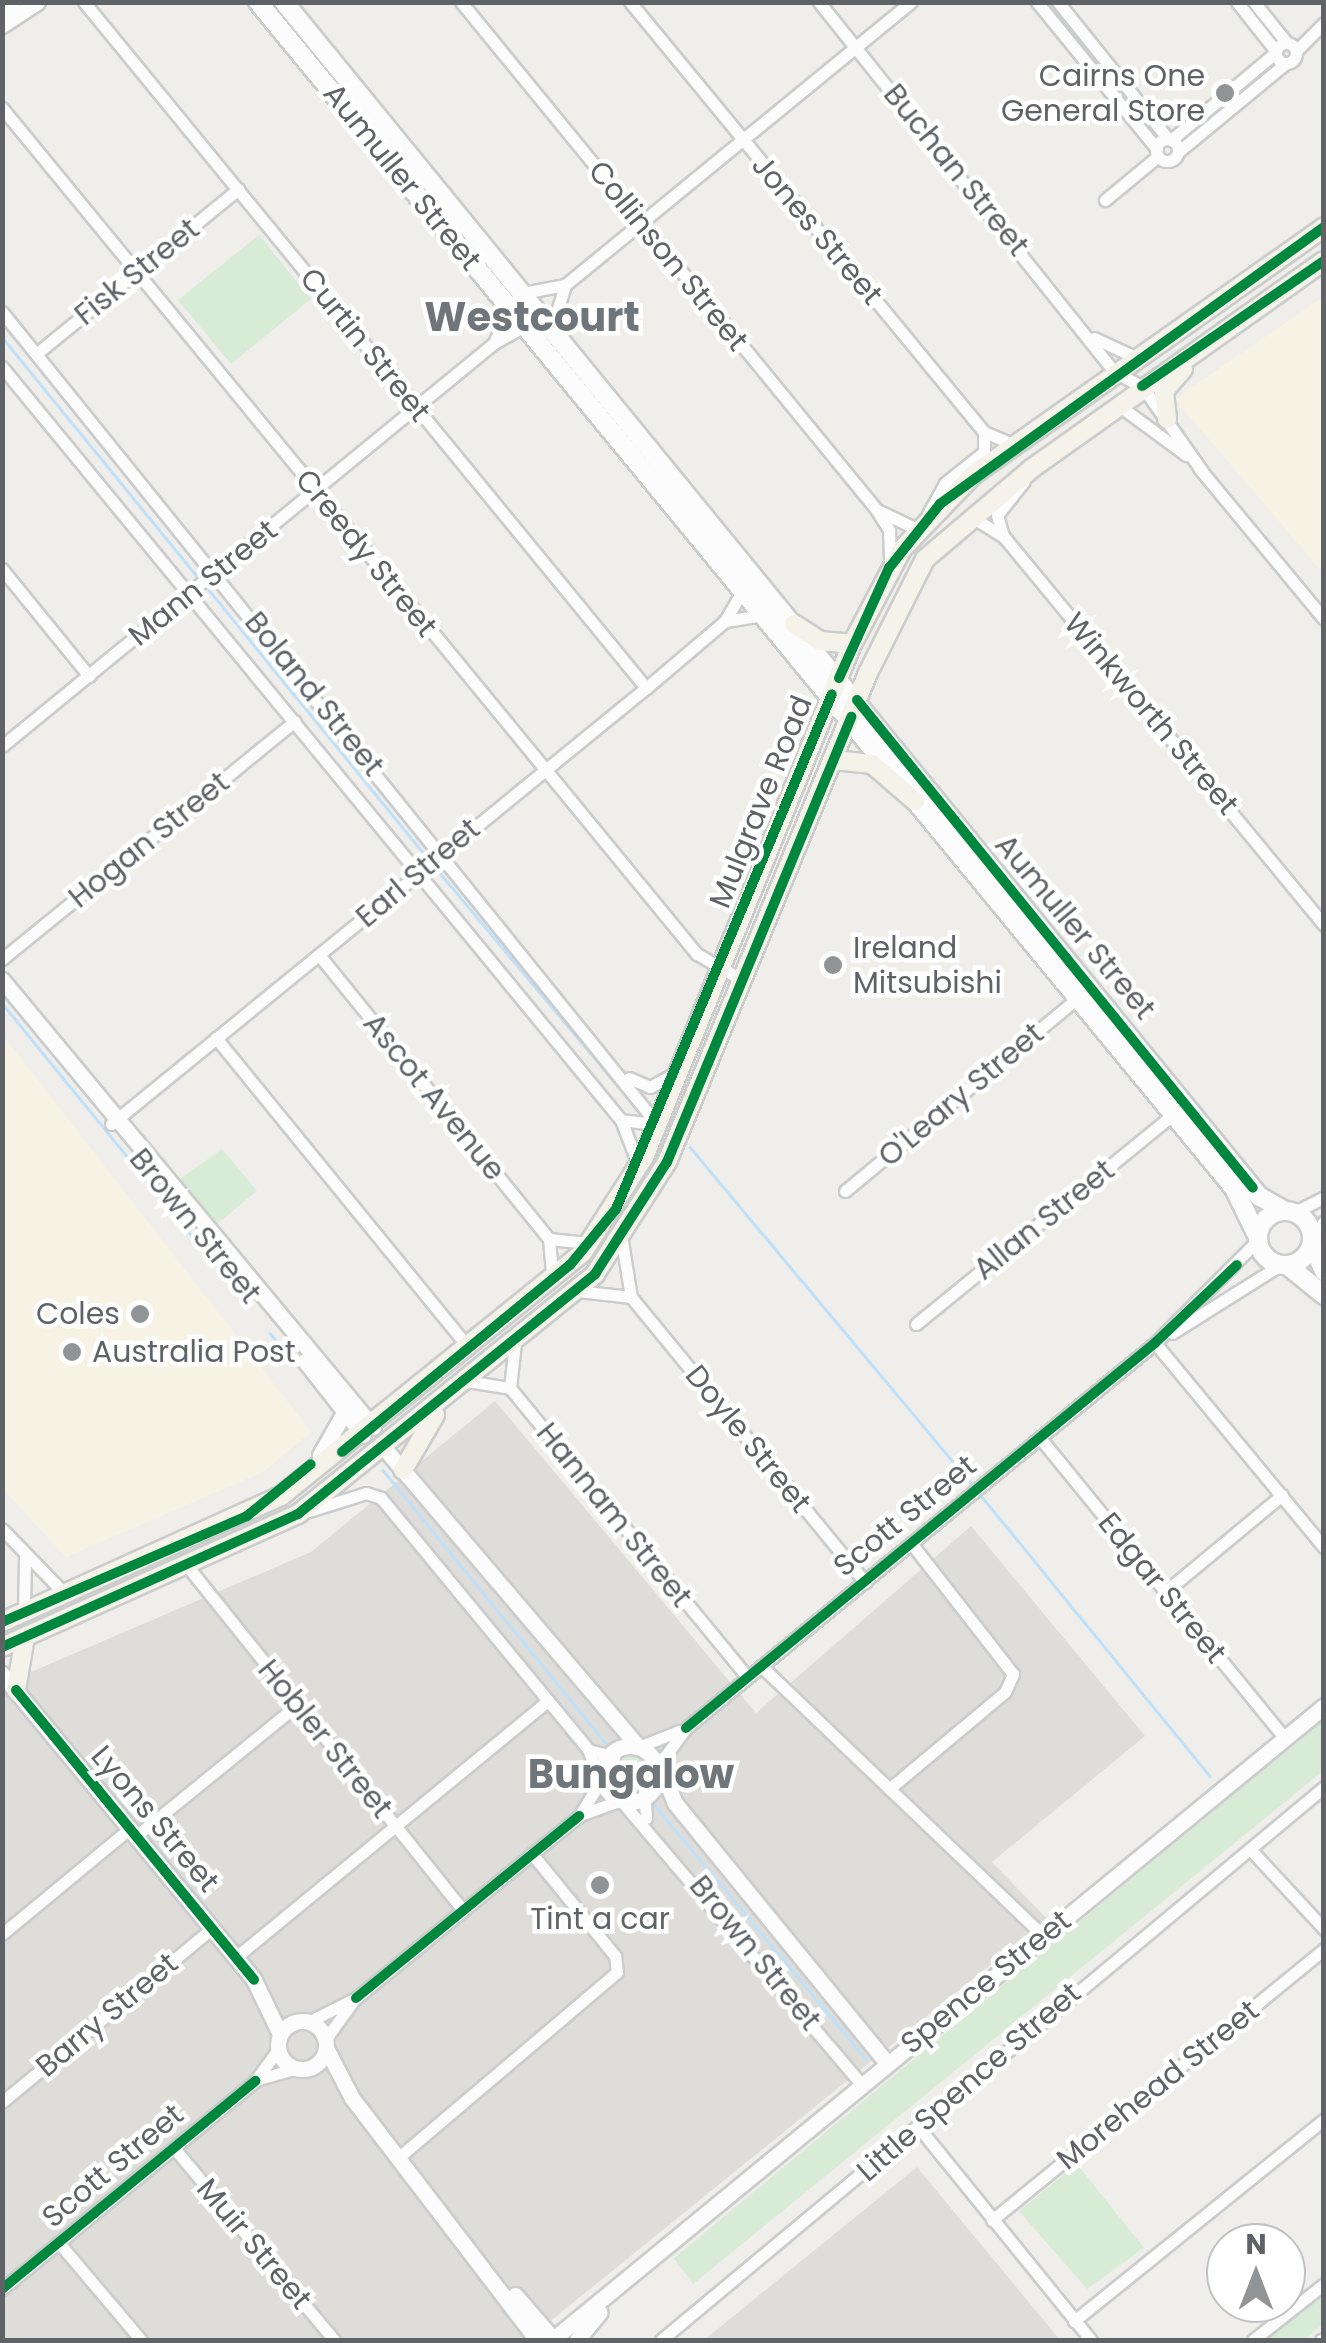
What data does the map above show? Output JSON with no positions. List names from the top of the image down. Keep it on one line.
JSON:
{"streets":{"main road":["Aumuller Street","Mulgrave Road","Brown Street"],"street":["Buchan Street","Jones Street","Collinson Street","Fisk Street","Curtin Street","Creedy Street","Mann Street","Boland Street","Winkworth Street","Hogan Street","Earl Street","O'Leary Street","Ascot Avenue","Allan Street","Doyle Street","Hannam Street","Scott Street","Edgar Street","Hobler Street","Lyons Street","Spence Street","Barry Street","Little Spence Street","Morehead Street","Muir Street"]},"crossings":[["Buchan Street","Mulgrave Road"],["Aumuller Street","Mann Street"],["Aumuller Street","Mulgrave Road"],["Aumuller Street","Earl Street"],["Aumuller Street","O'Leary Street"],["Aumuller Street","Allan Street"],["Aumuller Street","Scott Street"],["Jones Street","Mulgrave Road"],["Fisk Street","Curtin Street"],["Fisk Street","Creedy Street"],["Fisk Street","Boland Street"],["Curtin Street","Mann Street"],["Curtin Street","Earl Street"],["Creedy Street","Mann Street"],["Creedy Street","Mulgrave Road"],["Creedy Street","Earl Street"],["Mann Street","Boland Street"],["Boland Street","Mulgrave Road"],["Boland Street","Hogan Street"],["Boland Street","Earl Street"],["Winkworth Street","Mulgrave Road"],["Mulgrave Road","Brown Street"],["Mulgrave Road","Hobler Street"],["Earl Street","Ascot Avenue"],["Earl Street","Brown Street"],["Brown Street","Scott Street"],["Brown Street","Spence Street"],["Doyle Street","Scott Street"],["Hannam Street","Scott Street"],["Scott Street","Edgar Street"],["Scott Street","Lyons Street"],["Scott Street","Muir Street"],["Edgar Street","Spence Street"],["Lyons Street","Barry Street"]],"districts":["Westcourt","Bungalow"],"places":["Cairns One General Store","Ireland Mitsubishi","Coles","Australia Post","Tint a car"],"north":"top"}
